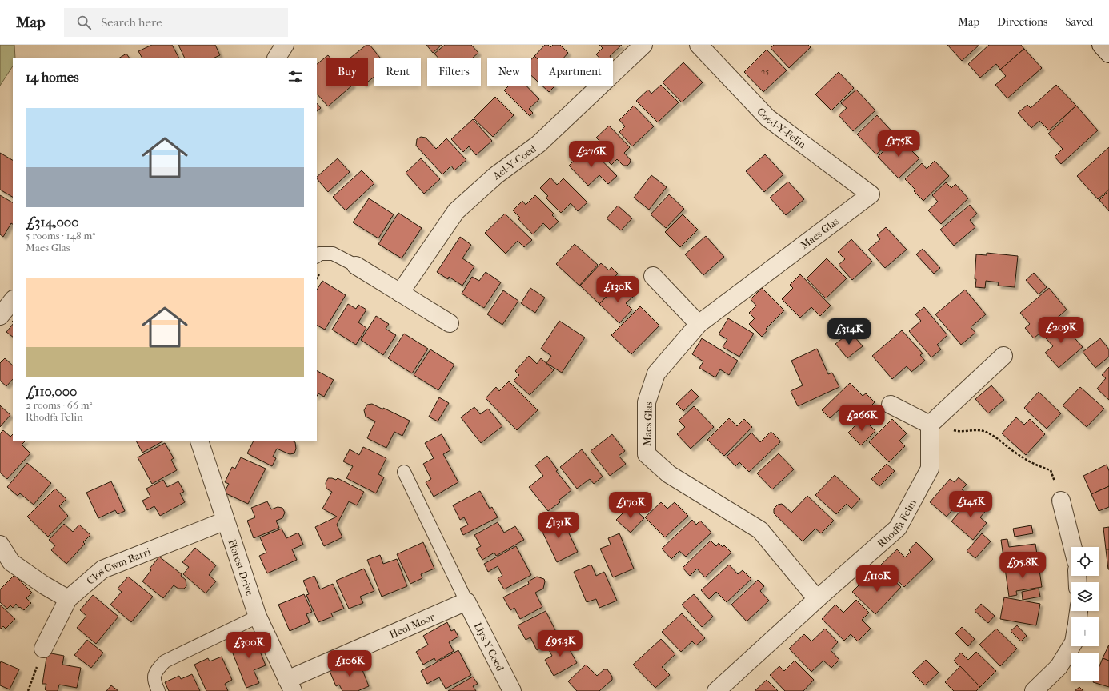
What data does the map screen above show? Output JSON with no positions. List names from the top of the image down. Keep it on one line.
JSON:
{"streets":{"street":["Coed-Y-Felin","Ael-Y-Coed","Maes Glas","Rhodfa Felin","Clos Cwm Barri","Fforest Drive","Heol Moor","Llys Y Coed"]},"crossings":[["Coed-Y-Felin","Maes Glas"],["Maes Glas","Rhodfa Felin"],["Clos Cwm Barri","Fforest Drive"],["Fforest Drive","Heol Moor"],["Heol Moor","Llys Y Coed"]],"house_numbers":["25"],"page":{"header":"Map","search":"Search here","nav":["Map","Directions","Saved"],"chip":["Buy","Rent","Filters","New","Apartment"],"heading":"14 homes","list":[{"name":"£314,000","note":"5 rooms · 148 m² · Maes Glas"},{"name":"£110,000","note":"2 rooms · 66 m² · Rhodfa Felin"}],"price":["£175K","£276K","£130K","£209K","£314K","£266K","£145K","£170K","£131K","£95.8K","£110K","£95.3K","£300K","£106K"],"map_buttons":["+","−"]}}
